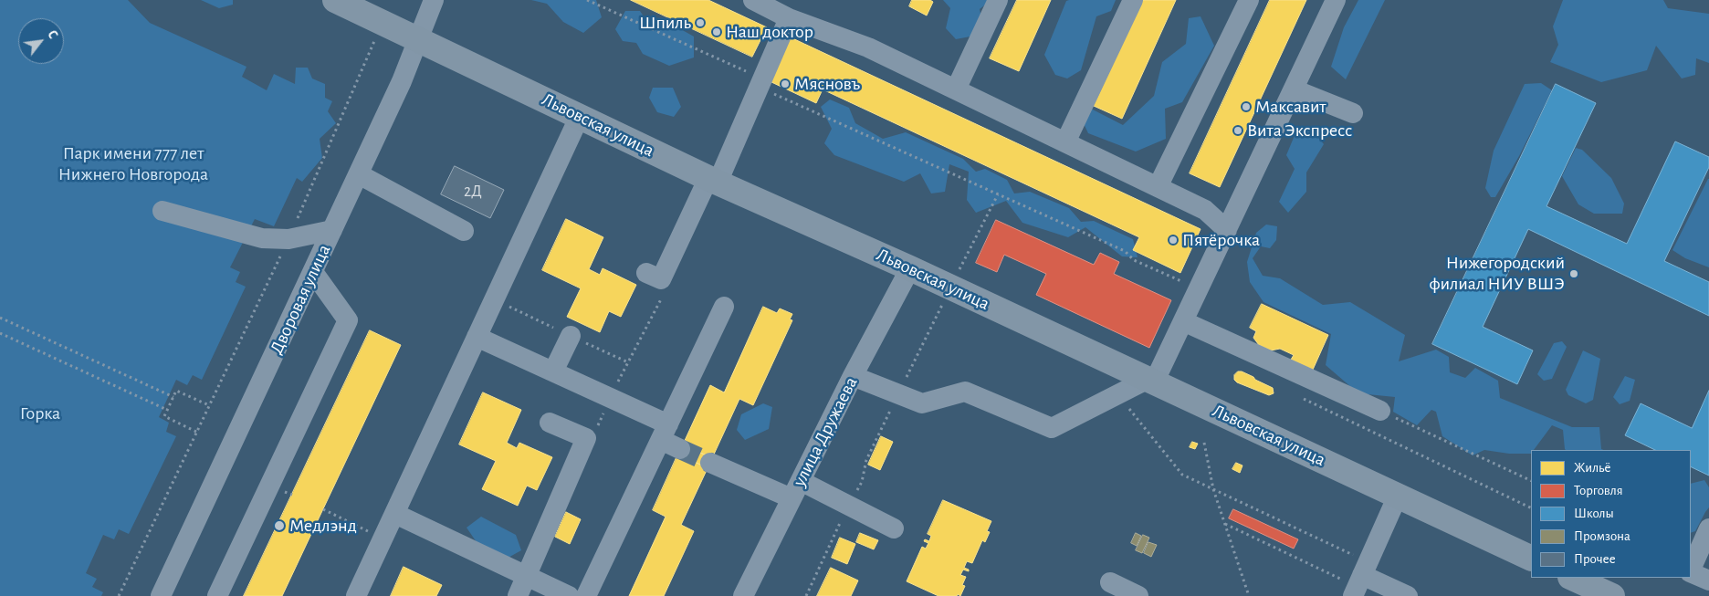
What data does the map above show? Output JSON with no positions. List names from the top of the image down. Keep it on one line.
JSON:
{"streets":{"main road":["Львовская улица"],"street":["Дворовая улица","улица Дружаева"]},"crossings":[["Львовская улица","Дворовая улица"],["Львовская улица","улица Дружаева"]],"parks":["Парк имени 777 лет Нижнего Новгорода","Горка"],"places":["Шпиль","Наш доктор","Мясновъ","Максавит","Вита Экспресс","Пятёрочка","Нижегородский филиал НИУ ВШЭ","Медлэнд"],"house_numbers":["2Д"],"legend":["Жильё","Торговля","Школы","Промзона","Прочее"],"north":"top right"}
